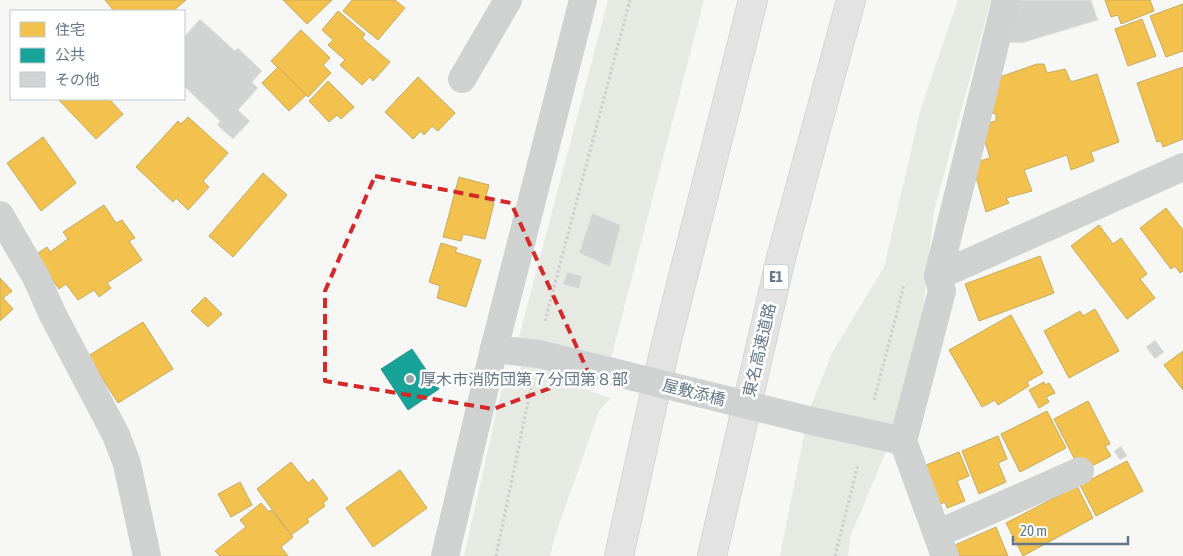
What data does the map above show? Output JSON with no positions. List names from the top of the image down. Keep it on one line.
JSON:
{"streets":{"highway":["E1","東名高速道路"],"street":["屋敷添橋"]},"places":["厚木市消防団第７分団第８部"],"legend":["住宅","公共","その他"],"scale_bar":"20 m"}
